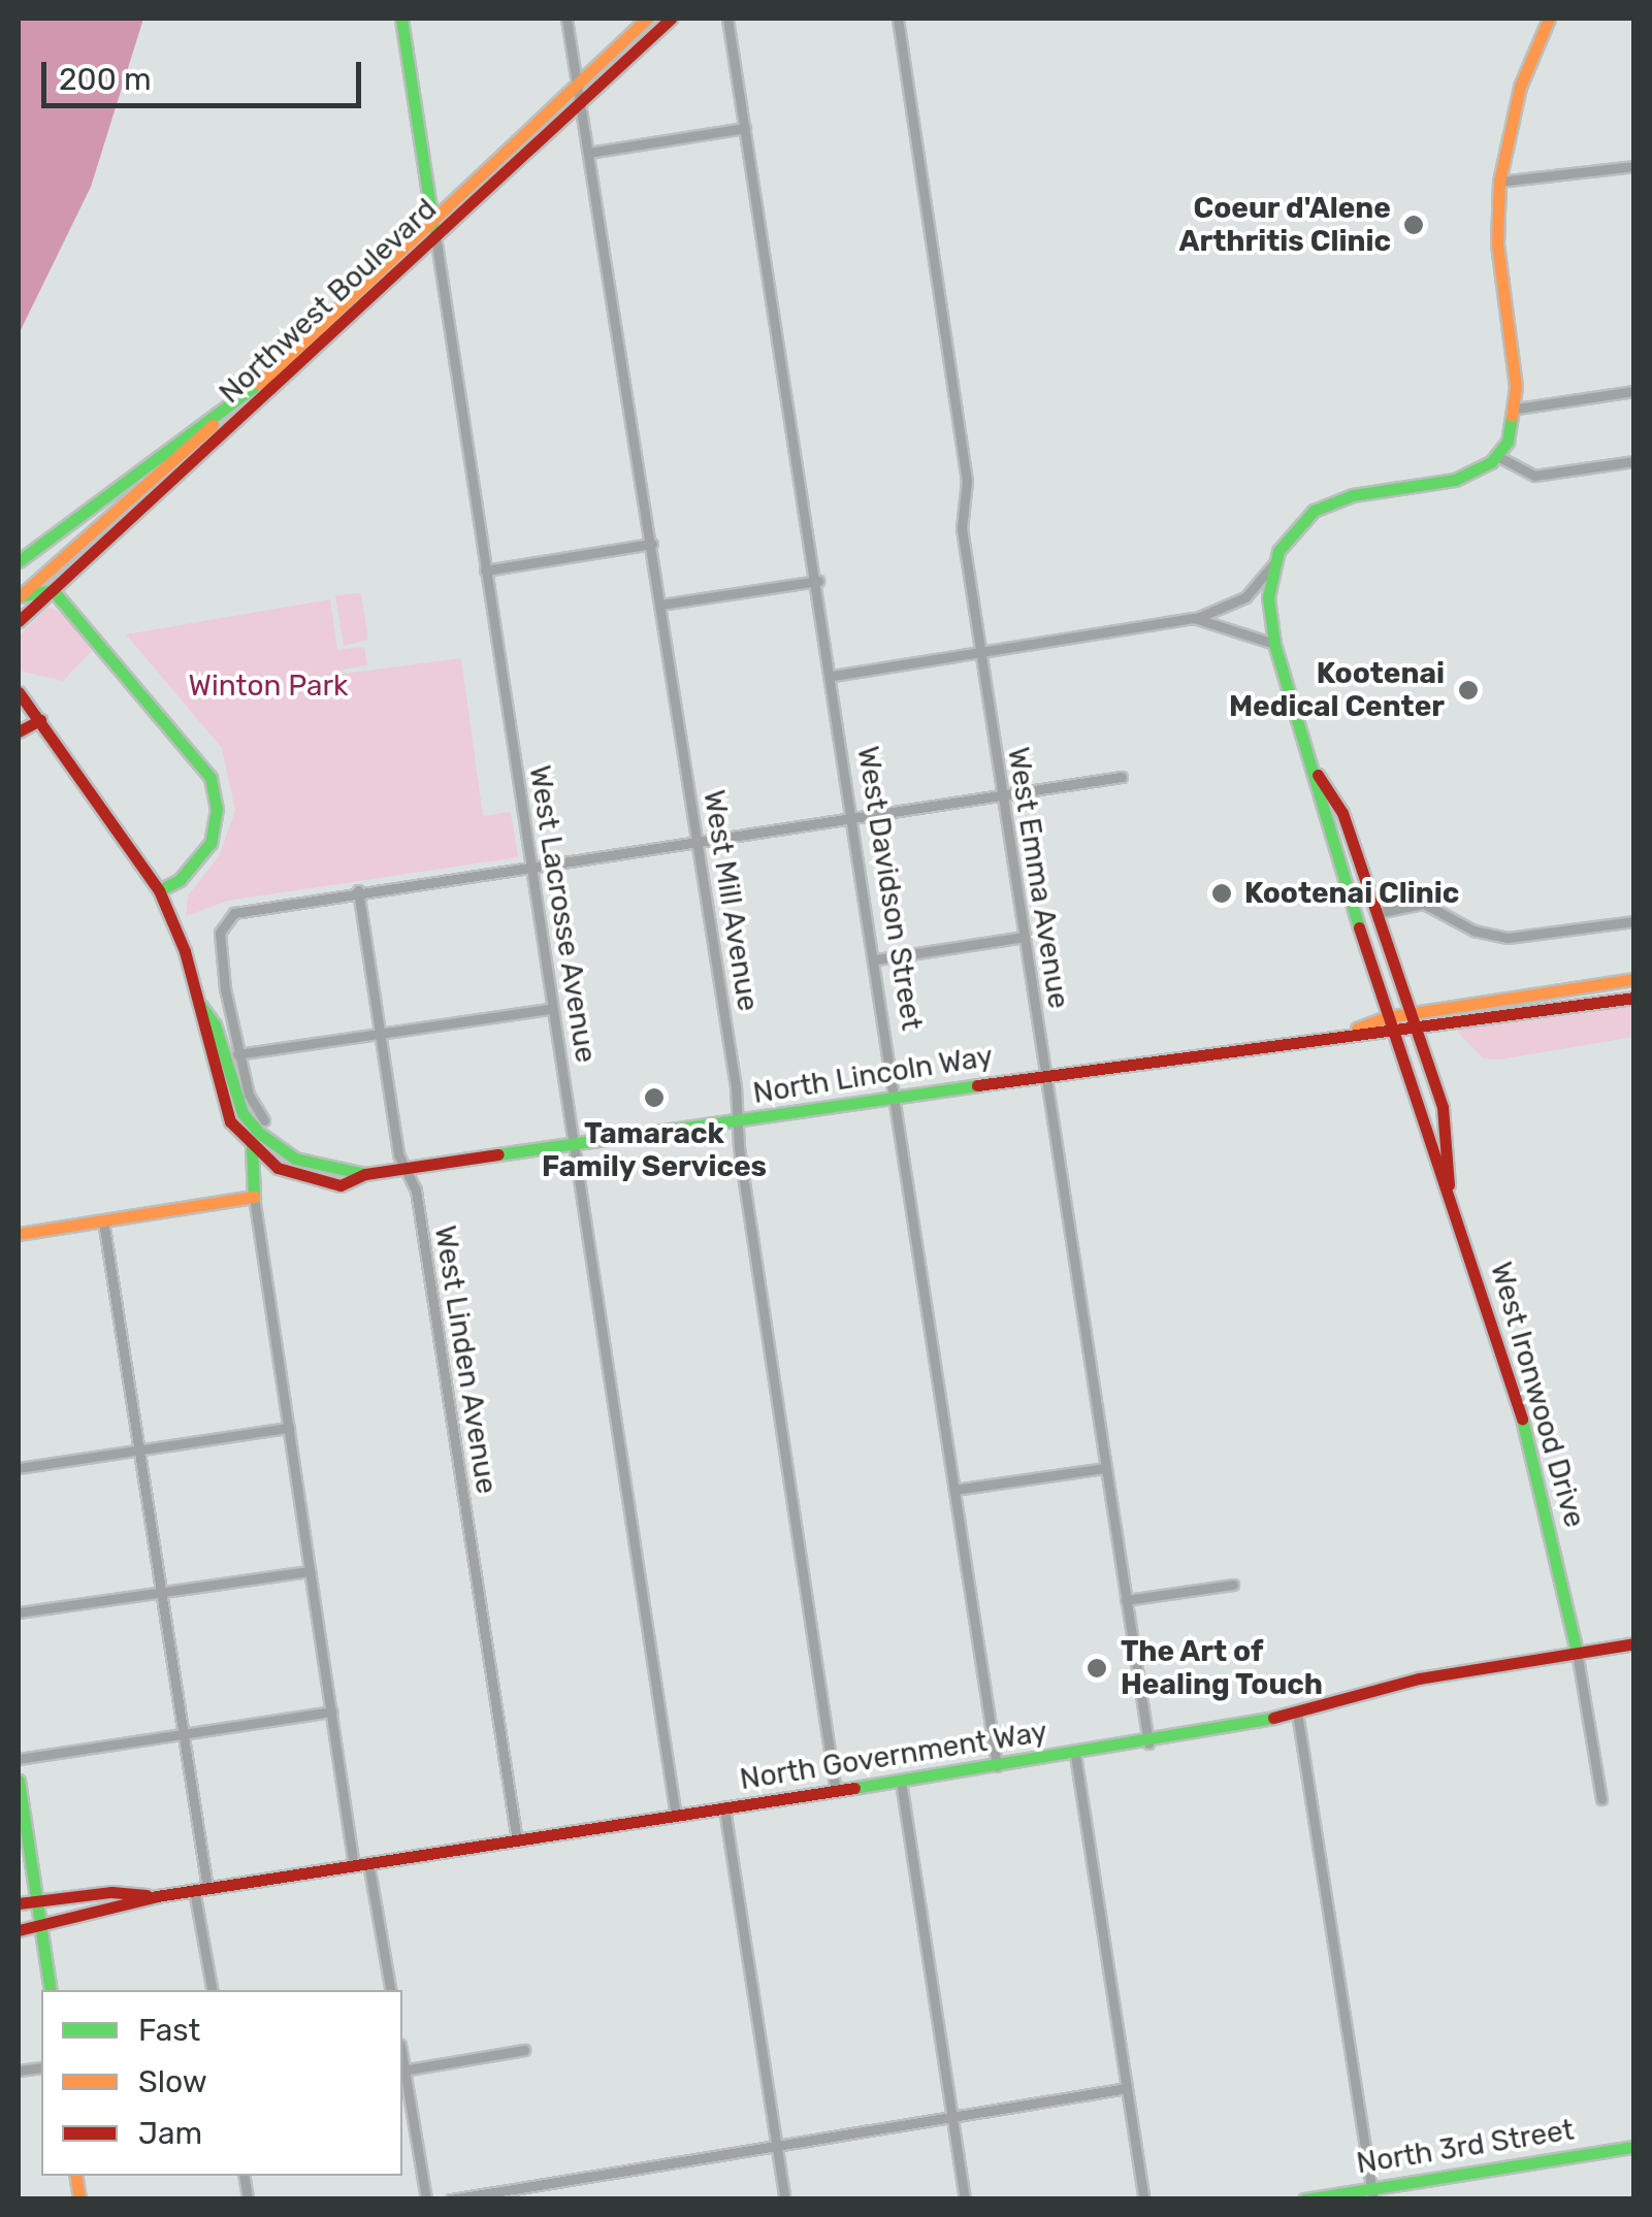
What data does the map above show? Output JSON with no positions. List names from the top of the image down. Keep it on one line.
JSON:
{"streets":{"main road":["Northwest Boulevard","West Lacrosse Avenue","North Lincoln Way","West Ironwood Drive","North Government Way","North 3rd Street"],"street":["West Emma Avenue","West Davidson Street","West Mill Avenue","West Linden Avenue"]},"crossings":[["Northwest Boulevard","West Mill Avenue"],["Northwest Boulevard","West Lacrosse Avenue"],["West Emma Avenue","North Lincoln Way"],["West Emma Avenue","North Government Way"],["West Davidson Street","North Lincoln Way"],["West Davidson Street","North Government Way"],["West Mill Avenue","North Lincoln Way"],["West Mill Avenue","North Government Way"],["West Lacrosse Avenue","North Lincoln Way"],["West Lacrosse Avenue","North Government Way"],["North Lincoln Way","West Linden Avenue"],["North Lincoln Way","West Ironwood Drive"],["West Linden Avenue","North Government Way"],["West Ironwood Drive","North Government Way"]],"parks":["Winton Park"],"places":["Coeur d'Alene Arthritis Clinic","Kootenai Medical Center","Kootenai Clinic","Tamarack Family Services","The Art of Healing Touch"],"legend":["Fast","Slow","Jam"],"scale_bar":"200 m"}
